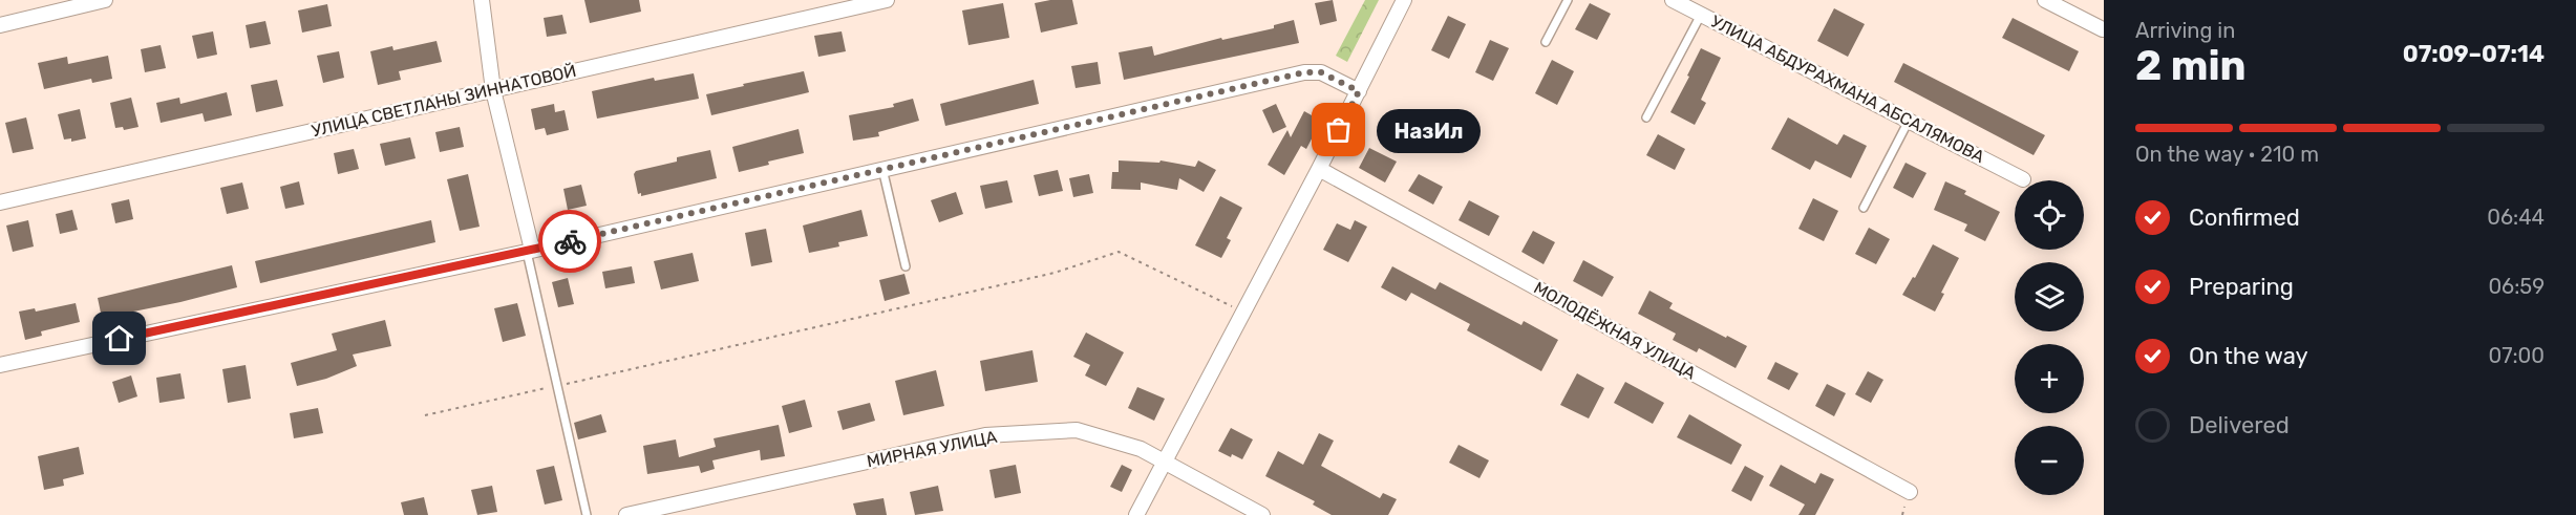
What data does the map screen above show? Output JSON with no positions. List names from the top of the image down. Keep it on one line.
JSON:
{"streets":{"street":["УЛИЦА АБДУРАХМАНА АБСАЛЯМОВА","УЛИЦА СВЕТЛАНЫ ЗИННАТОВОЙ","МОЛОДЁЖНАЯ УЛИЦА","МИРНАЯ УЛИЦА"]},"places":["НазИл"],"page":{"heading":["2 min","Arriving in","07:09–07:14"],"bar":"On the way · 210 m","bubble":"НазИл","map_buttons":["+","−"],"list":[["Confirmed","06:44"],["Preparing","06:59"],["On the way","07:00"],"Delivered"]}}
